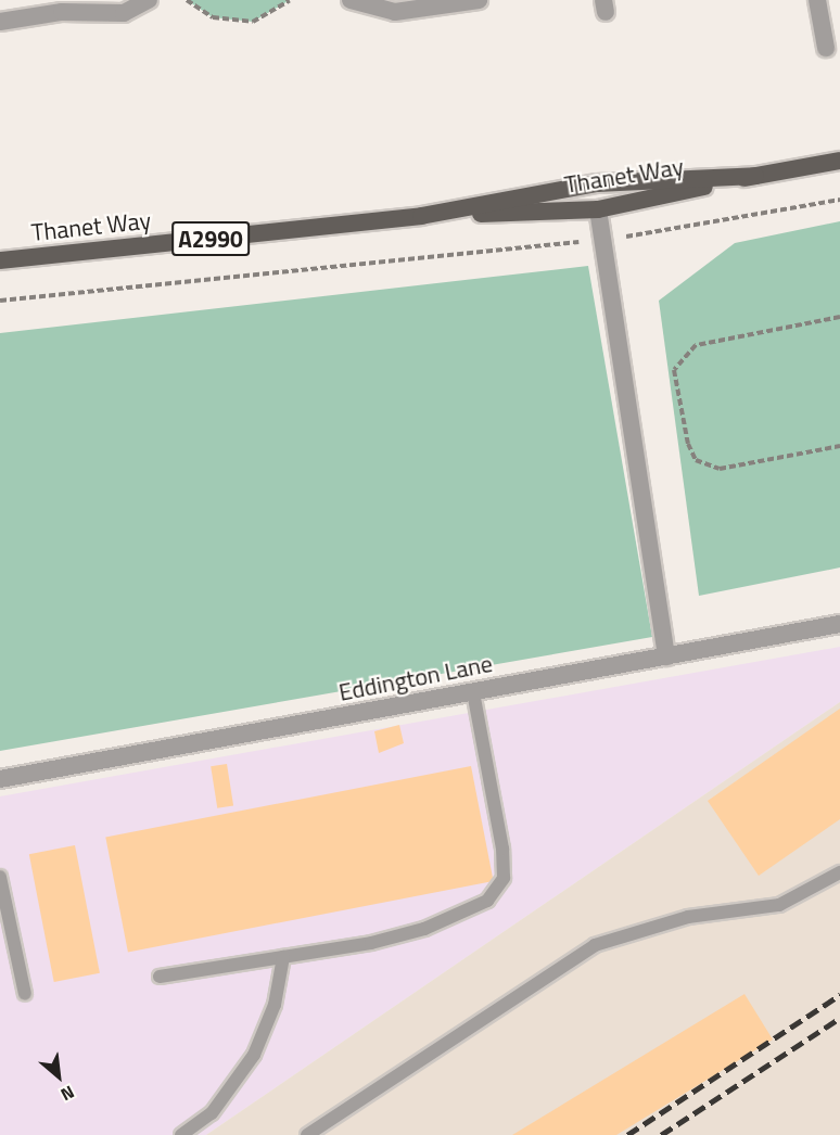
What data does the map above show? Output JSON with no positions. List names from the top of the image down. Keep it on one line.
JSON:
{"streets":{"main road":["Thanet Way","A2990"],"street":["Eddington Lane"]},"north":"bottom right"}
